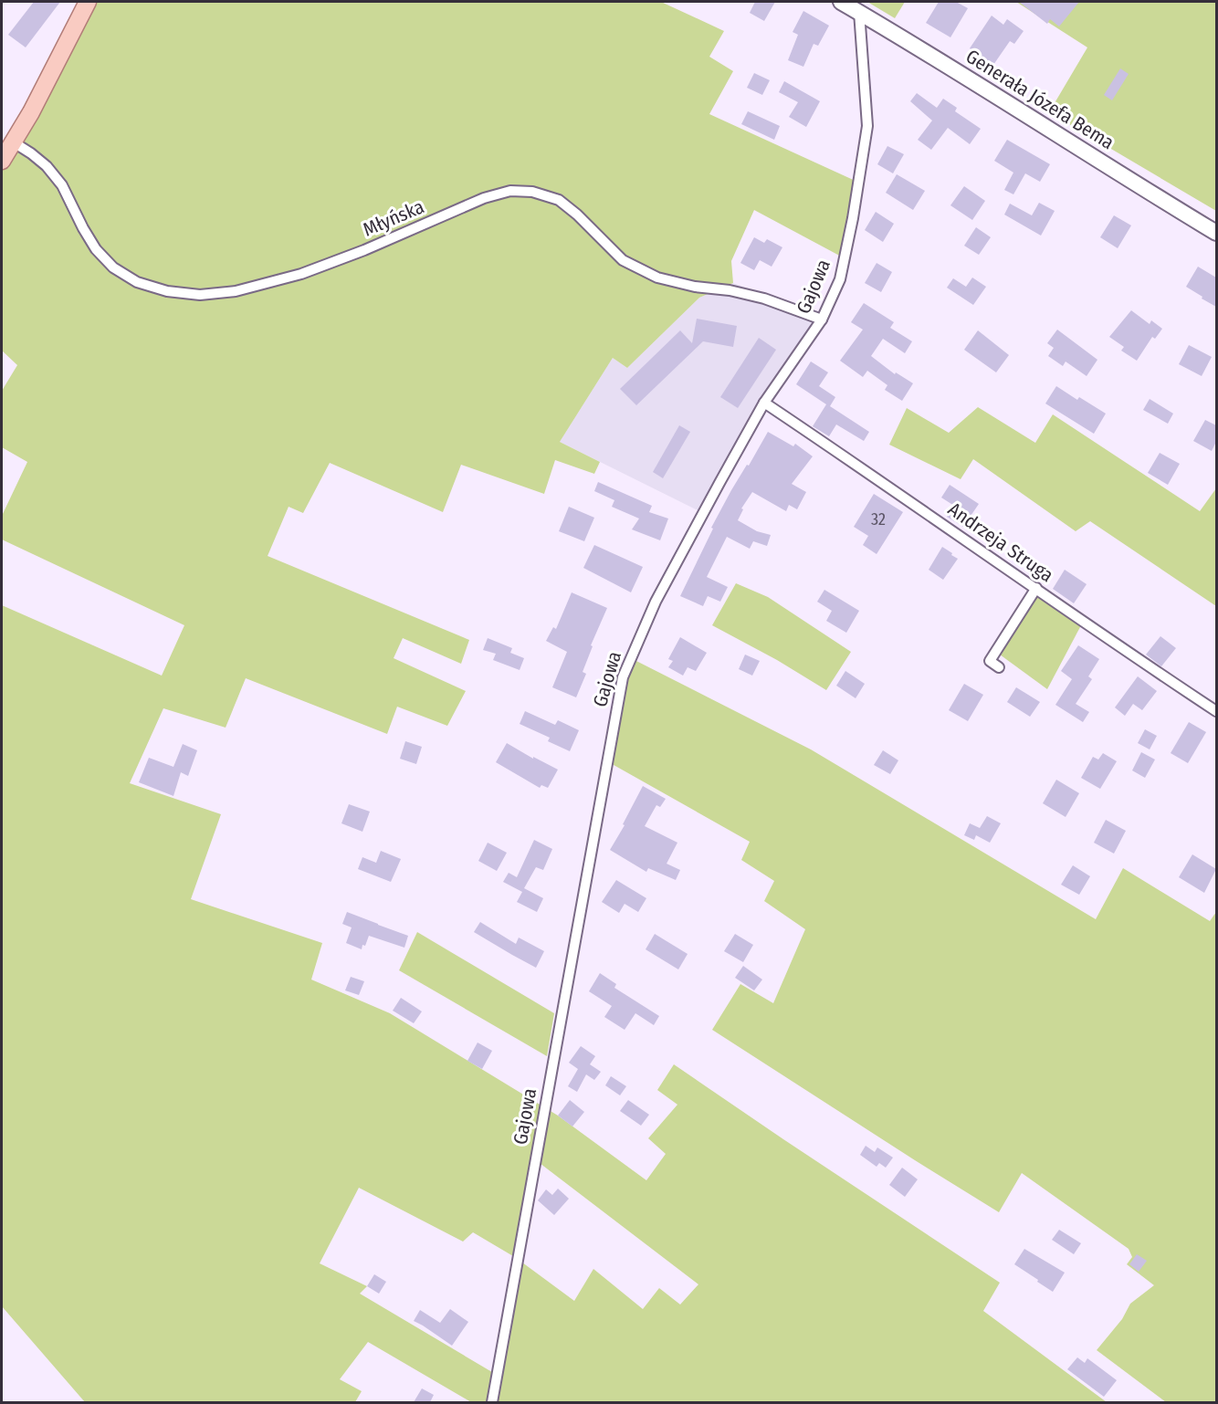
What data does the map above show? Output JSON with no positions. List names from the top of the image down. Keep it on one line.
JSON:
{"streets":{"street":["Generała Józefa Bema","Młyńska","Gajowa","Andrzeja Struga"]},"crossings":[["Generała Józefa Bema","Gajowa"],["Młyńska","Gajowa"],["Gajowa","Andrzeja Struga"]],"house_numbers":["32"]}
